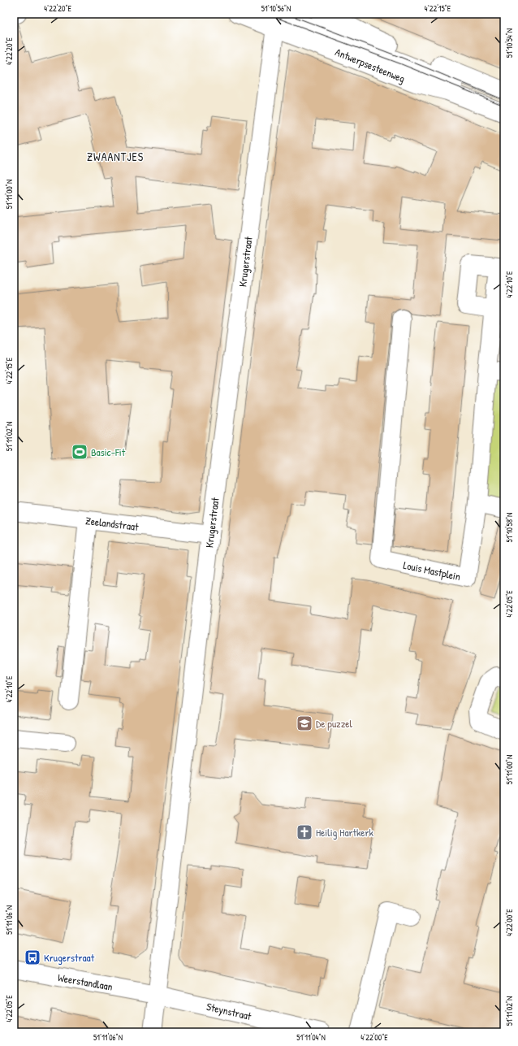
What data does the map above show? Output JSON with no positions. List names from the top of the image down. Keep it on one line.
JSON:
{"streets":{"street":["Antwerpsesteenweg","Krugerstraat","Zeelandstraat","Louis Mastplein","Weerstandlaan","Steynstraat"]},"crossings":[["Antwerpsesteenweg","Krugerstraat"],["Krugerstraat","Zeelandstraat"],["Krugerstraat","Weerstandlaan"],["Krugerstraat","Steynstraat"],["Weerstandlaan","Steynstraat"]],"districts":["ZWAANTJES"],"places":{"sports":["Basic-Fit"],"school or university":["De puzzel"],"church":["Heilig Hartkerk"],"bus stop":["Krugerstraat"]},"coordinates":["4°22'20\"E","51°10'56\"N","4°22'15\"E","51°10'54\"N","51°11'00\"N","4°22'10\"E","51°11'02\"N","51°10'58\"N","4°22'05\"E","51°11'06\"N","4°22'00\"E","51°11'04\"N"]}
